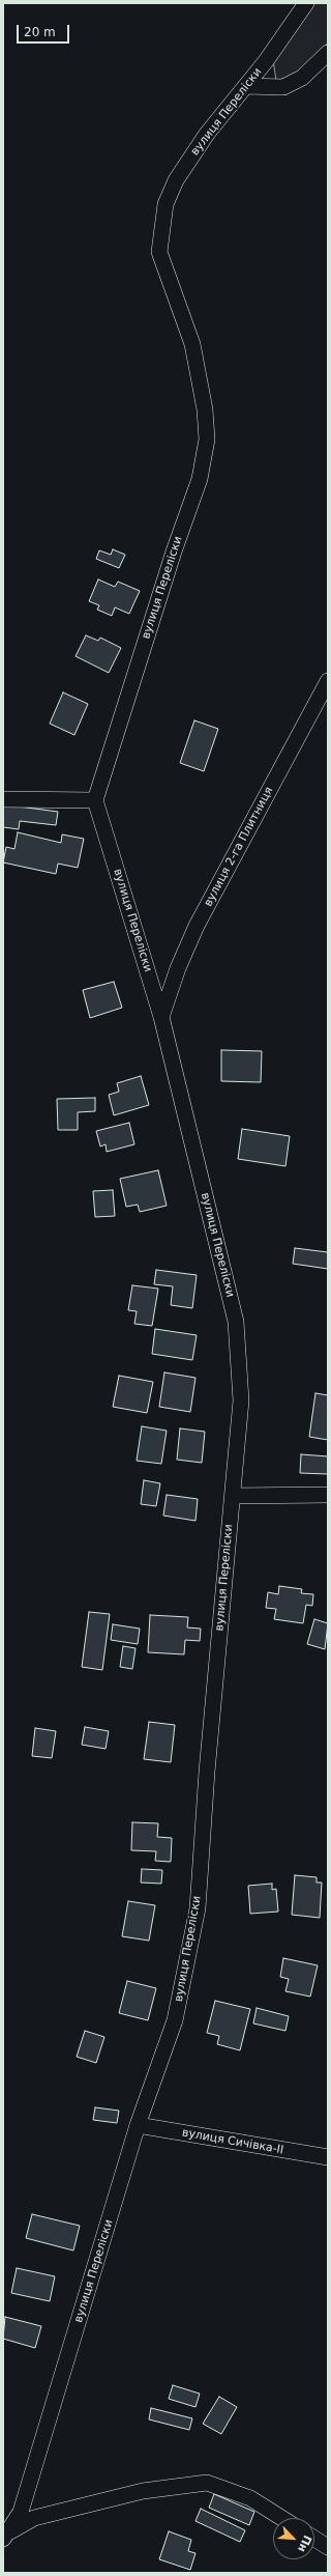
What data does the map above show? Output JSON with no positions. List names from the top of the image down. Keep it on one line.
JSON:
{"streets":{"street":["вулиця Переліски","вулиця 2-га Плитниця","вулиця Сичівка-II"]},"crossings":[["вулиця Переліски","вулиця 2-га Плитниця"],["вулиця Переліски","вулиця Сичівка-II"]],"scale_bar":"20 m","north":"bottom right"}
